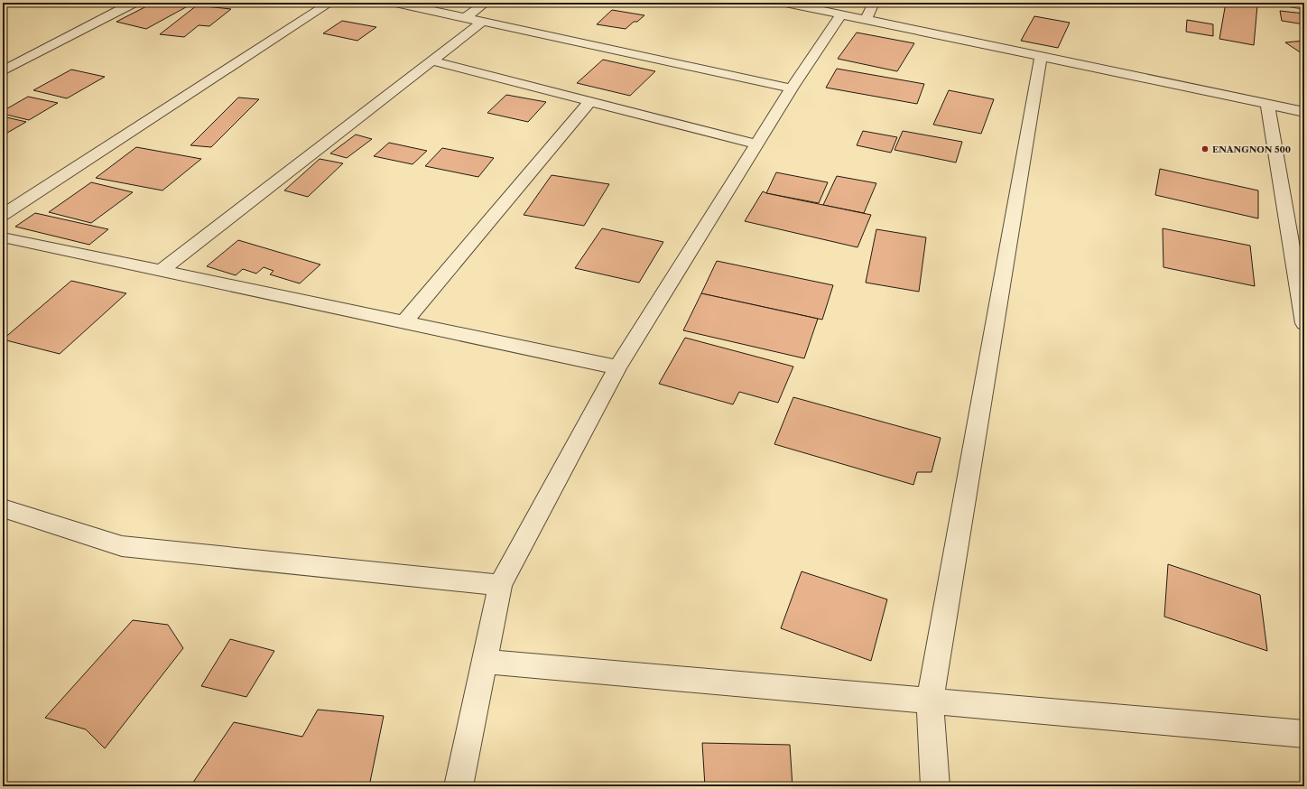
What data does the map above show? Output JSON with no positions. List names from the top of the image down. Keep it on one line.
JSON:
{"places":["ENANGNON 500"]}
